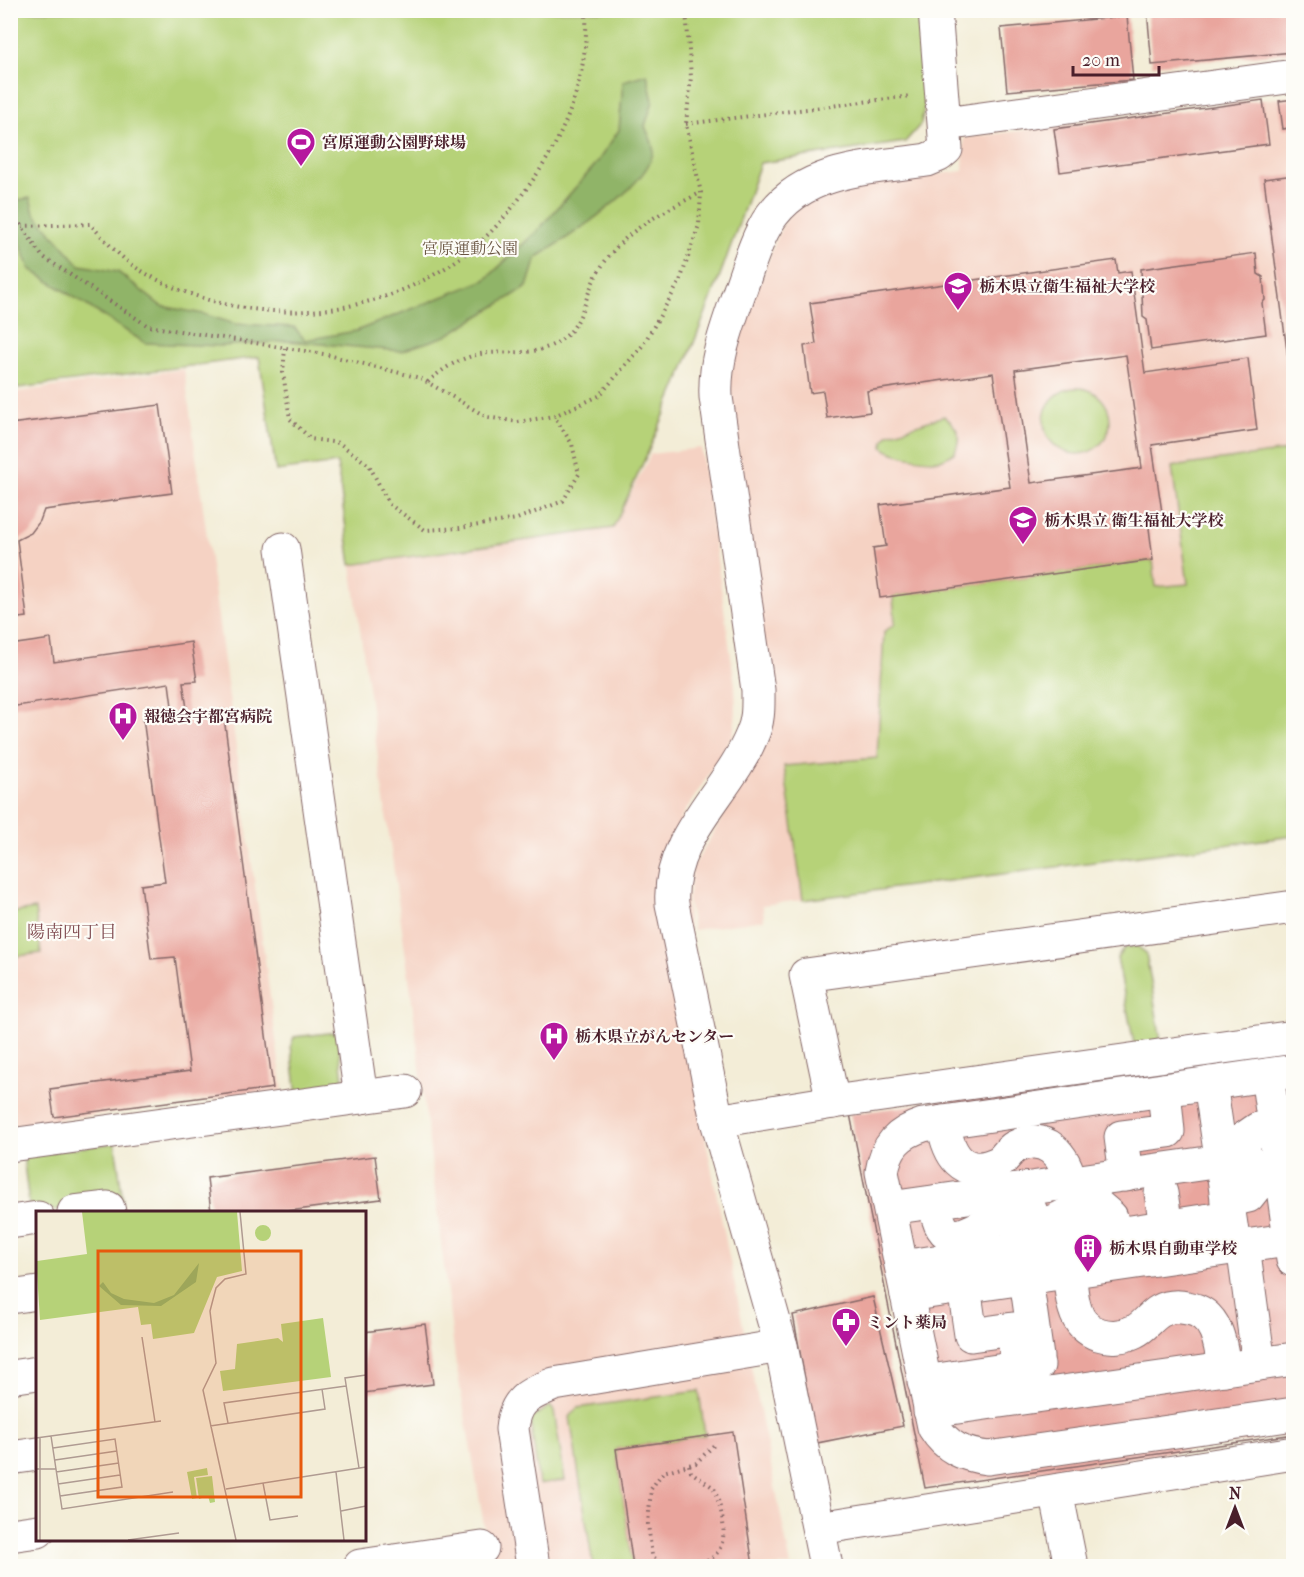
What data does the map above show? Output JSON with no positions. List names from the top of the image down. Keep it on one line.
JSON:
{"districts":["陽南四丁目"],"parks":["宮原運動公園"],"places":{"sports":["宮原運動公園野球場"],"school or university":["栃木県立衛生福祉大学校","栃木県立 衛生福祉大学校"],"hospital":["報徳会宇都宮病院","栃木県立がんセンター"],"building":["栃木県自動車学校"],"pharmacy":["ミント薬局"]},"scale_bar":"20 m","north":"top"}
